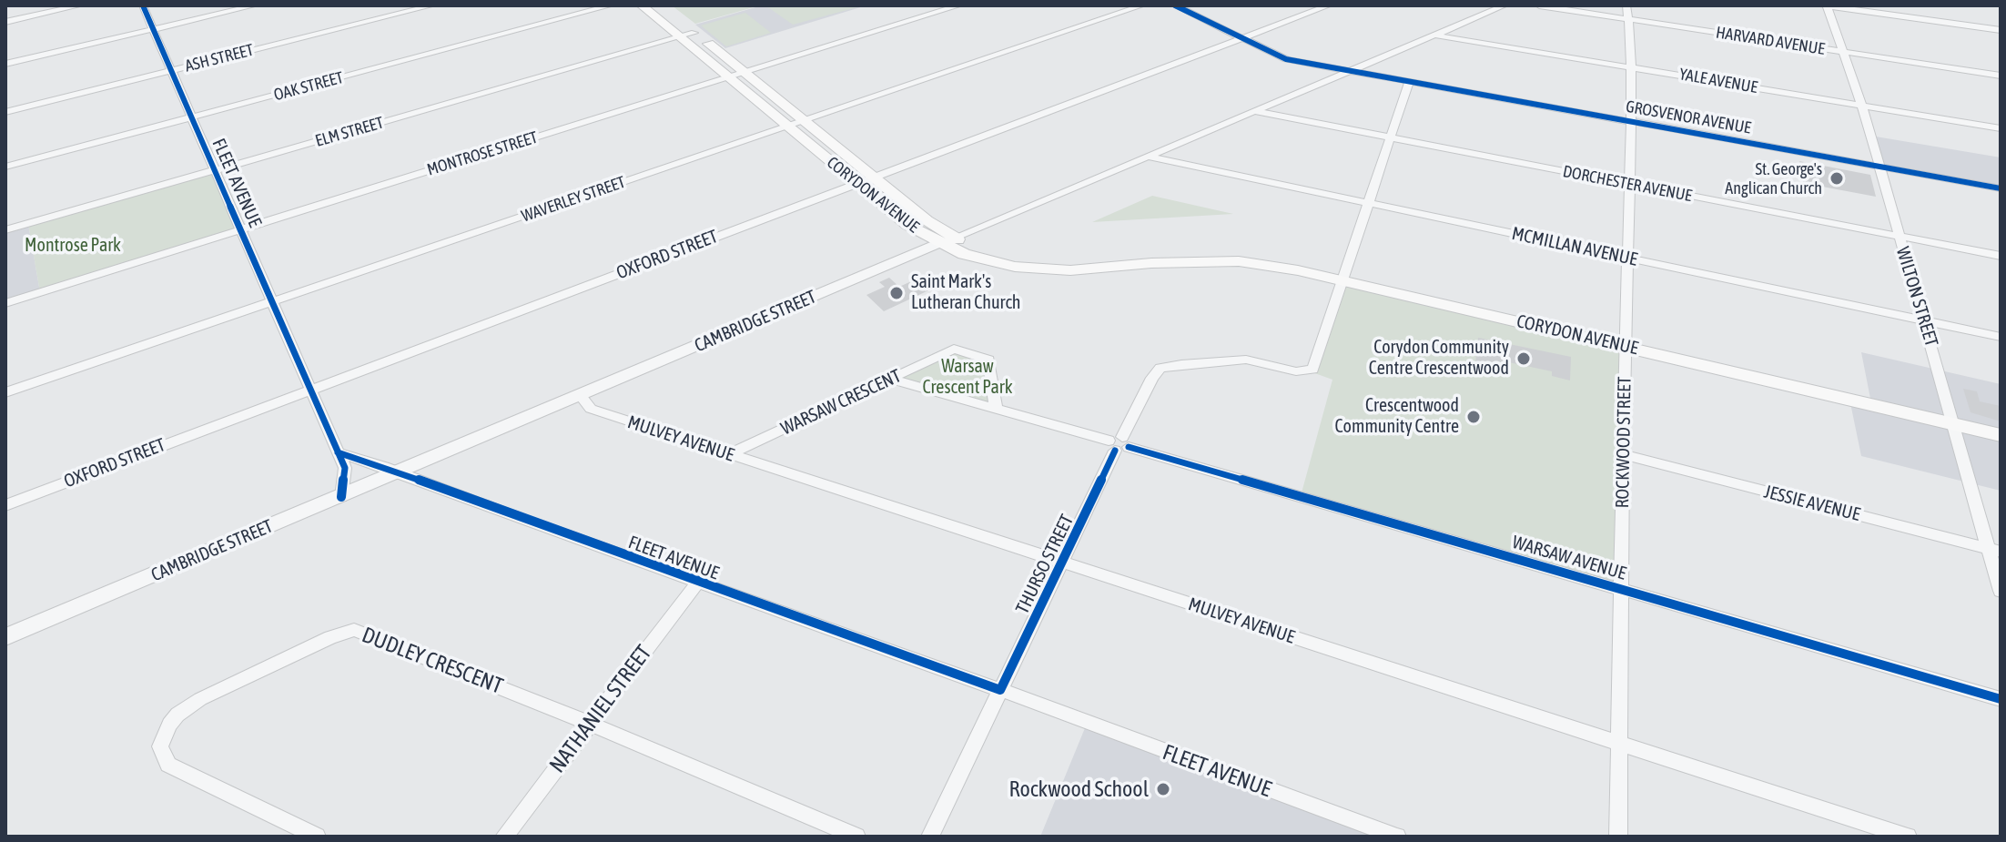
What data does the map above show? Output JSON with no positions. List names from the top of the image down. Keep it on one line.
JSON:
{"streets":{"main road":["CORYDON AVENUE"],"street":["HARVARD AVENUE","ASH STREET","YALE AVENUE","OAK STREET","GROSVENOR AVENUE","ELM STREET","MONTROSE STREET","FLEET AVENUE","DORCHESTER AVENUE","WAVERLEY STREET","MCMILLAN AVENUE","OXFORD STREET","WILTON STREET","CAMBRIDGE STREET","WARSAW CRESCENT","MULVEY AVENUE","ROCKWOOD STREET","JESSIE AVENUE","WARSAW AVENUE","THURSO STREET","DUDLEY CRESCENT","NATHANIEL STREET"]},"crossings":[["HARVARD AVENUE","WILTON STREET"],["HARVARD AVENUE","ROCKWOOD STREET"],["ASH STREET","FLEET AVENUE"],["YALE AVENUE","WILTON STREET"],["YALE AVENUE","CAMBRIDGE STREET"],["YALE AVENUE","ROCKWOOD STREET"],["OAK STREET","FLEET AVENUE"],["GROSVENOR AVENUE","OXFORD STREET"],["GROSVENOR AVENUE","WILTON STREET"],["GROSVENOR AVENUE","CAMBRIDGE STREET"],["GROSVENOR AVENUE","ROCKWOOD STREET"],["GROSVENOR AVENUE","THURSO STREET"],["ELM STREET","FLEET AVENUE"],["ELM STREET","CORYDON AVENUE"],["MONTROSE STREET","FLEET AVENUE"],["MONTROSE STREET","CORYDON AVENUE"],["FLEET AVENUE","WAVERLEY STREET"],["FLEET AVENUE","OXFORD STREET"],["FLEET AVENUE","CAMBRIDGE STREET"],["FLEET AVENUE","THURSO STREET"],["FLEET AVENUE","NATHANIEL STREET"],["DORCHESTER AVENUE","WILTON STREET"],["DORCHESTER AVENUE","CAMBRIDGE STREET"],["DORCHESTER AVENUE","ROCKWOOD STREET"],["DORCHESTER AVENUE","THURSO STREET"],["CORYDON AVENUE","WAVERLEY STREET"],["CORYDON AVENUE","OXFORD STREET"],["CORYDON AVENUE","WILTON STREET"],["CORYDON AVENUE","CAMBRIDGE STREET"],["CORYDON AVENUE","ROCKWOOD STREET"],["CORYDON AVENUE","THURSO STREET"],["MCMILLAN AVENUE","WILTON STREET"],["MCMILLAN AVENUE","CAMBRIDGE STREET"],["MCMILLAN AVENUE","ROCKWOOD STREET"],["MCMILLAN AVENUE","THURSO STREET"],["WILTON STREET","JESSIE AVENUE"],["CAMBRIDGE STREET","MULVEY AVENUE"],["WARSAW CRESCENT","MULVEY AVENUE"],["WARSAW CRESCENT","WARSAW AVENUE"],["MULVEY AVENUE","ROCKWOOD STREET"],["MULVEY AVENUE","THURSO STREET"],["ROCKWOOD STREET","JESSIE AVENUE"],["ROCKWOOD STREET","WARSAW AVENUE"],["WARSAW AVENUE","THURSO STREET"],["DUDLEY CRESCENT","NATHANIEL STREET"]],"parks":["Montrose Park","Warsaw Crescent Park"],"places":["St. George's Anglican Church","Saint Mark's Lutheran Church","Corydon Community Centre Crescentwood","Crescentwood Community Centre","Rockwood School"]}
